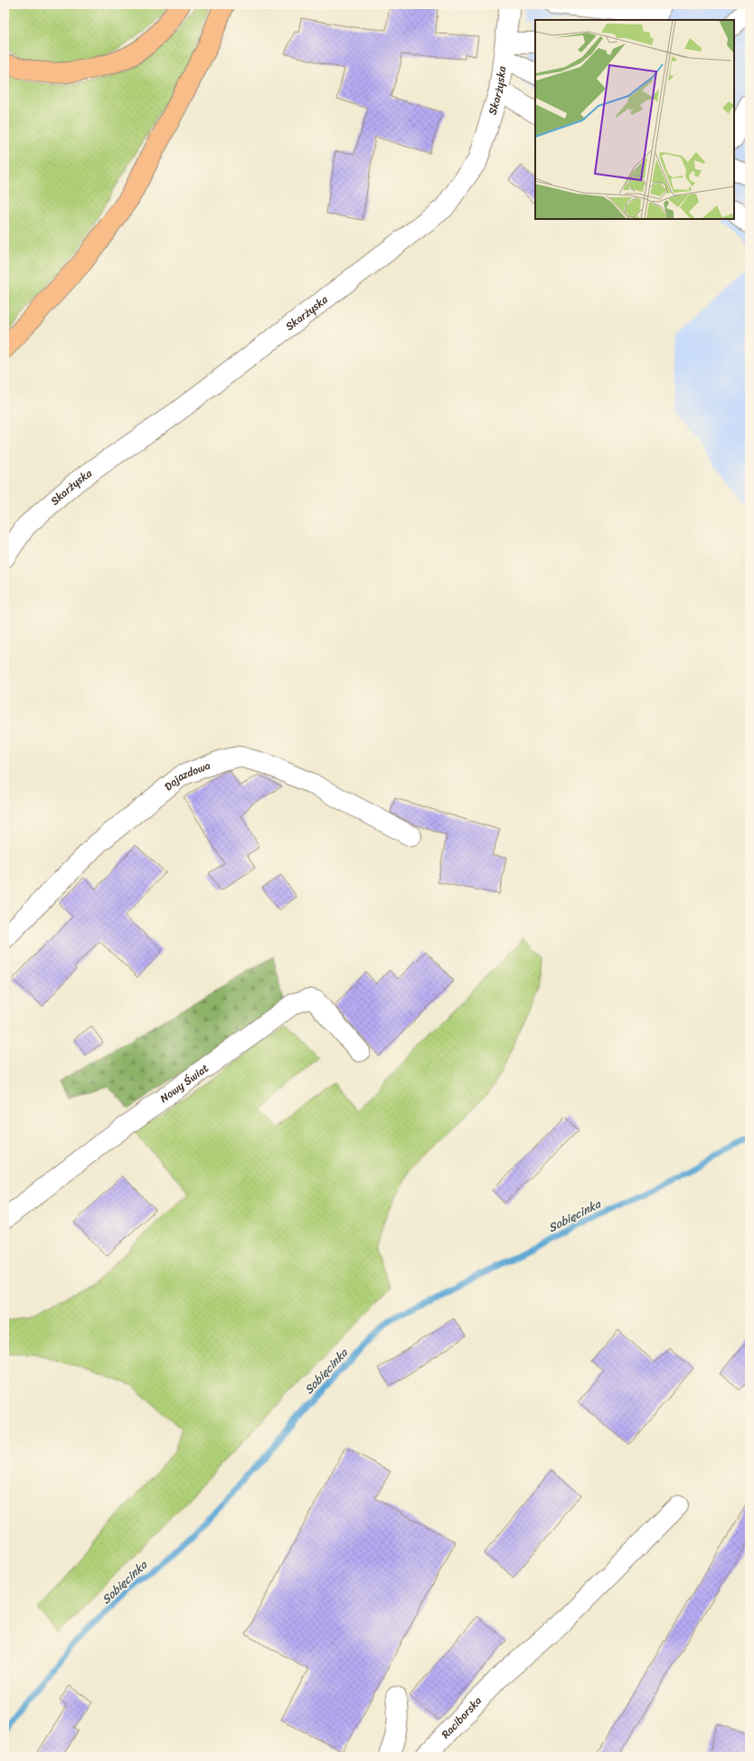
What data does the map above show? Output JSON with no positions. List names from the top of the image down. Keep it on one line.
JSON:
{"streets":{"street":["Skarżyska","Dojazdowa","Nowy Świat","Raciborska"]},"water":["Sobięcinka"]}
